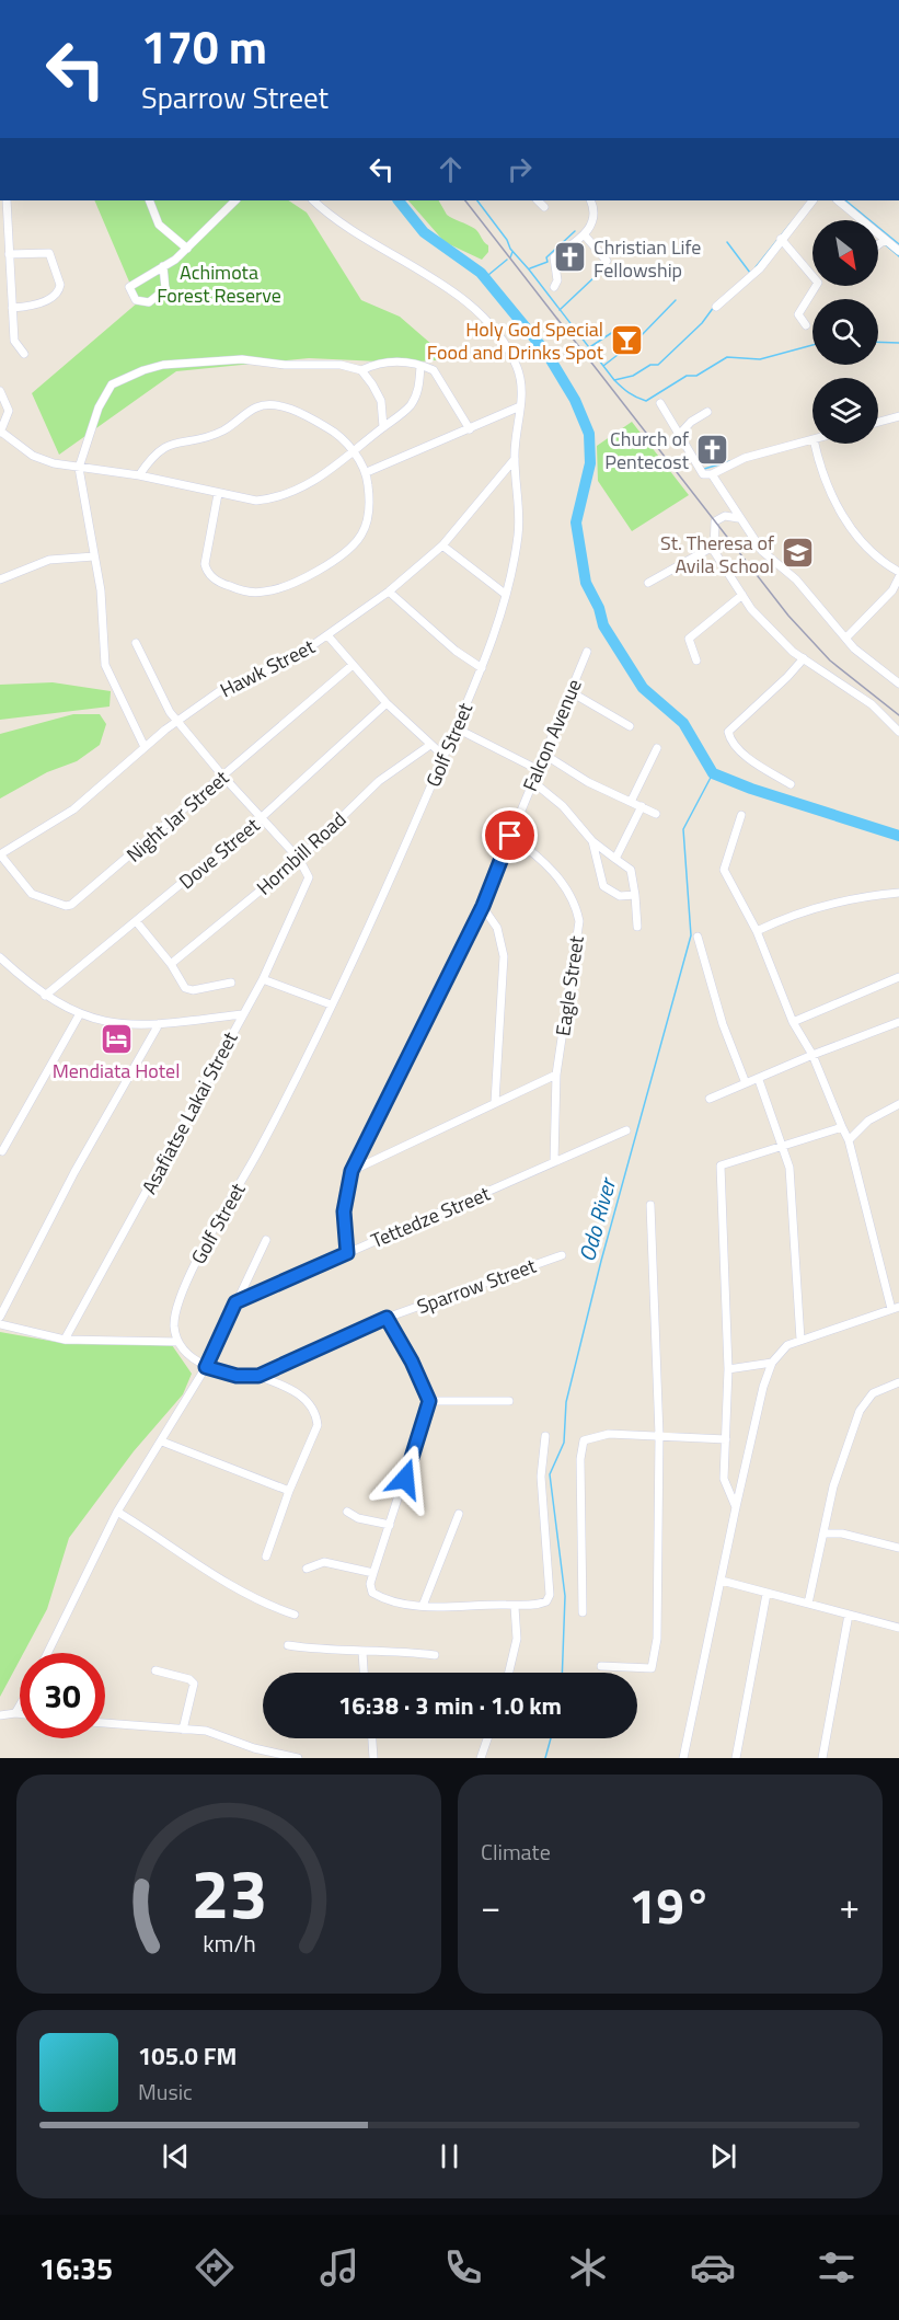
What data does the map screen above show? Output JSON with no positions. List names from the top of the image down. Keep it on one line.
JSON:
{"streets":{"street":["Hawk Street","Falcon Avenue","Golf Street","Night Jar Street","Dove Street","Hornbill Road","Eagle Street","Asafiatse Lakai Street","Tettedze Street","Sparrow Street"]},"crossings":[["Hawk Street","Golf Street"],["Hawk Street","Night Jar Street"],["Falcon Avenue","Eagle Street"],["Falcon Avenue","Tettedze Street"],["Hornbill Road","Asafiatse Lakai Street"],["Eagle Street","Tettedze Street"]],"water":["Odo River"],"parks":["Achimota Forest Reserve"],"places":{"church":["Christian Life Fellowship","Church of Pentecost"],"bar":["Holy God Special Food and Drinks Spot"],"school or university":["St. Theresa of Avila School"],"hotel":["Mendiata Hotel"]},"north":"bottom right","page":{"turn":["170 m","Sparrow Street"],"limit":"30","trip":"16:38 · 3 min · 1.0 km","tile":"Climate","heat":["−","19°","+"],"song":["105.0 FM","Music"],"tabs":"16:35","gauge":["23","km/h"]}}
